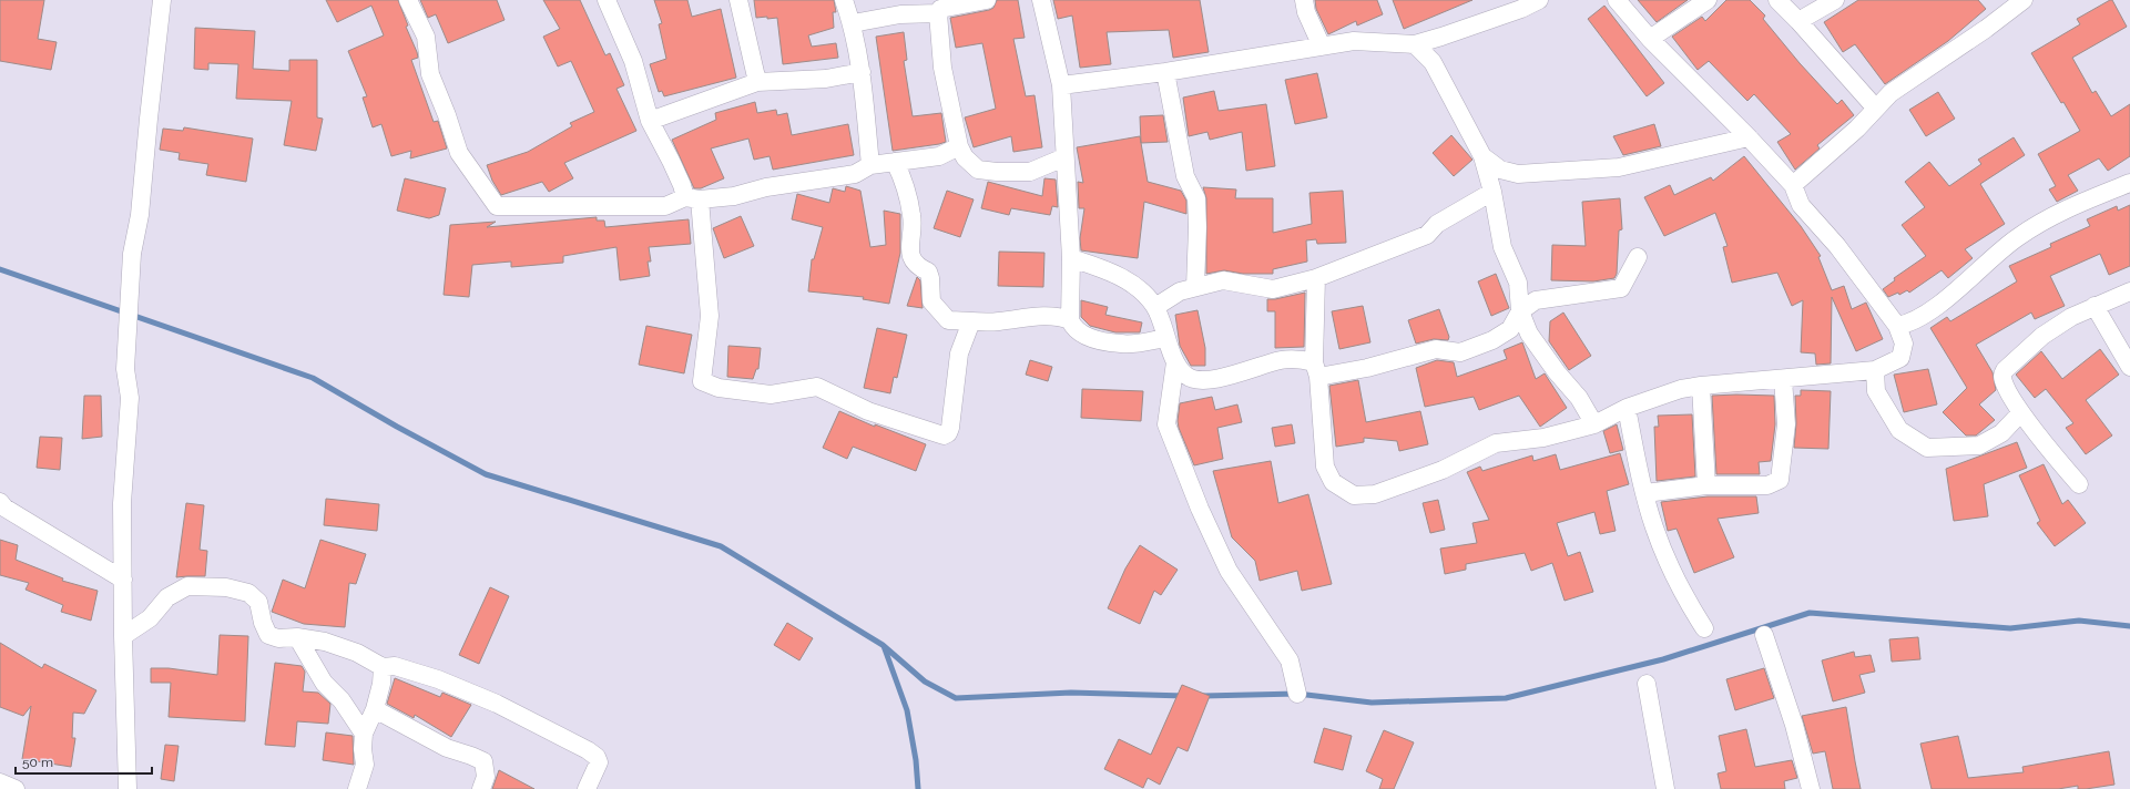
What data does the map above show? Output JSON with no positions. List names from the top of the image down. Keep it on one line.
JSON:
{"scale_bar":"50 m"}
